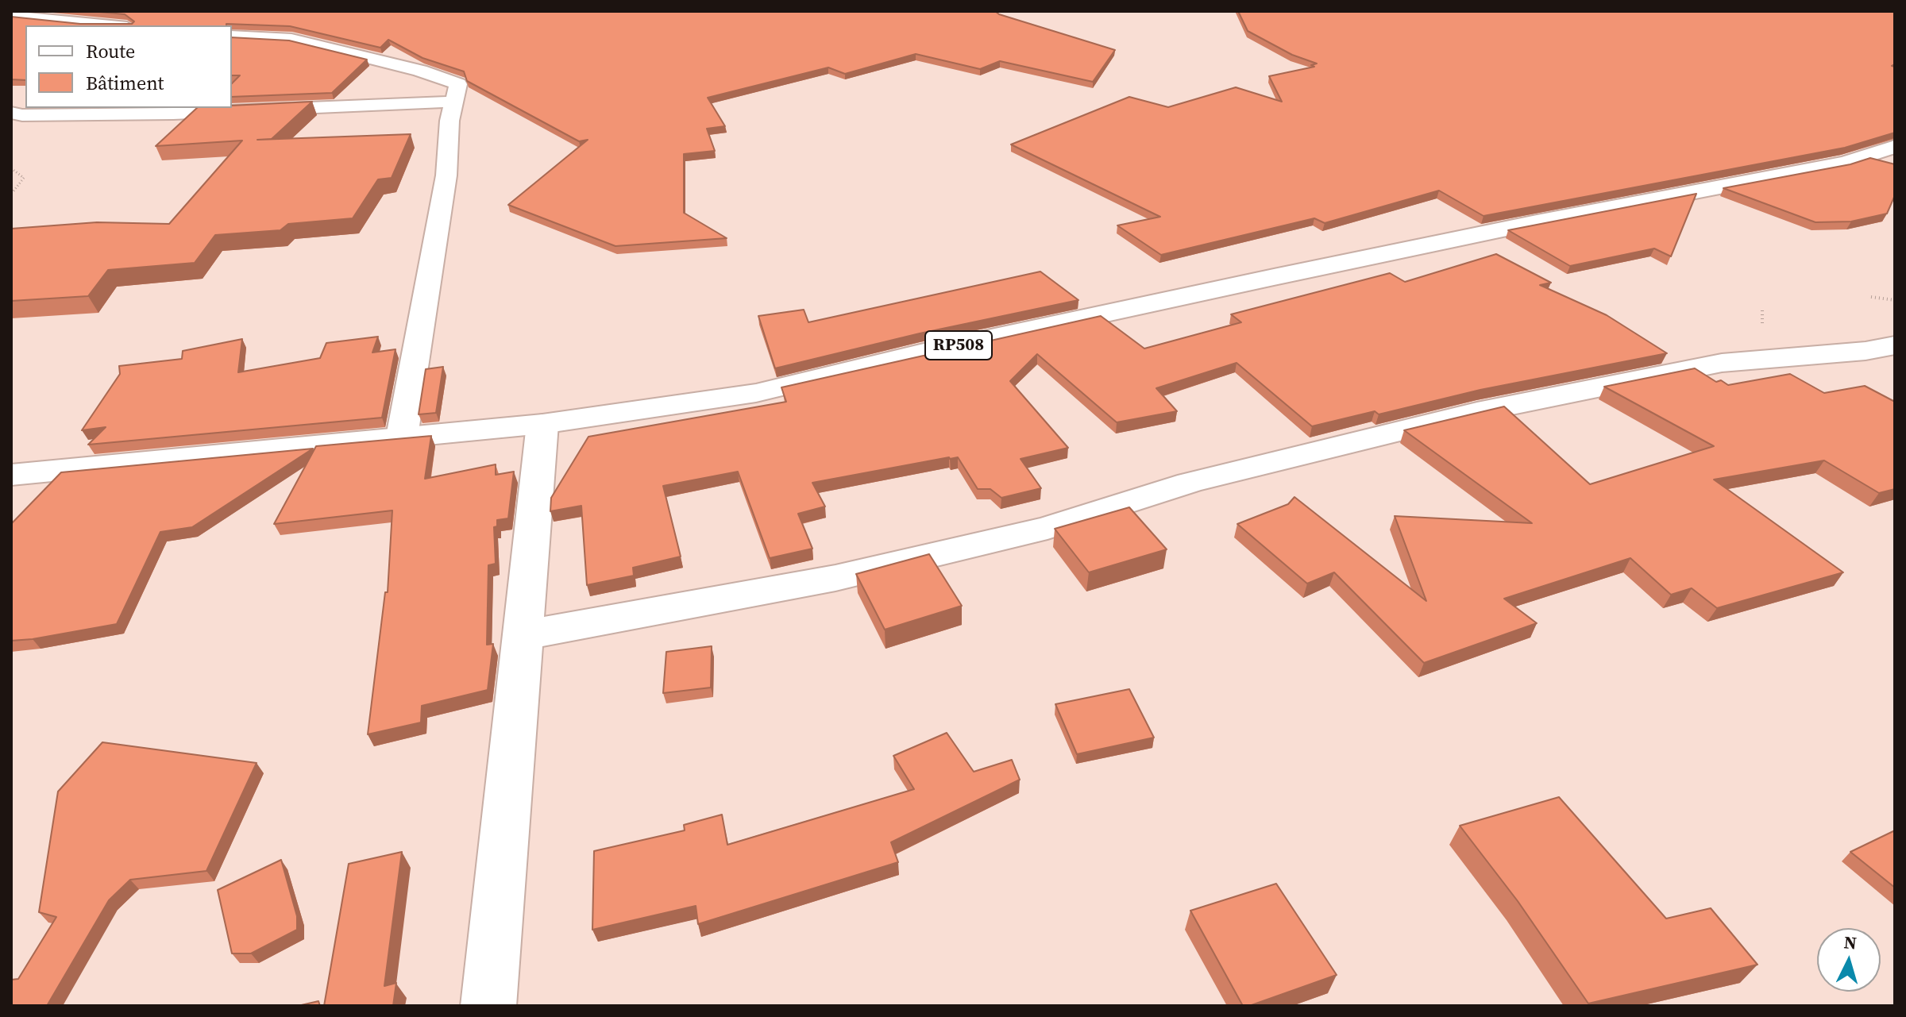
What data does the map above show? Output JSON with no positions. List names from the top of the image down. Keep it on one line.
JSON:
{"streets":{"street":["RP508"]},"legend":["Route","Bâtiment"],"north":"top"}
